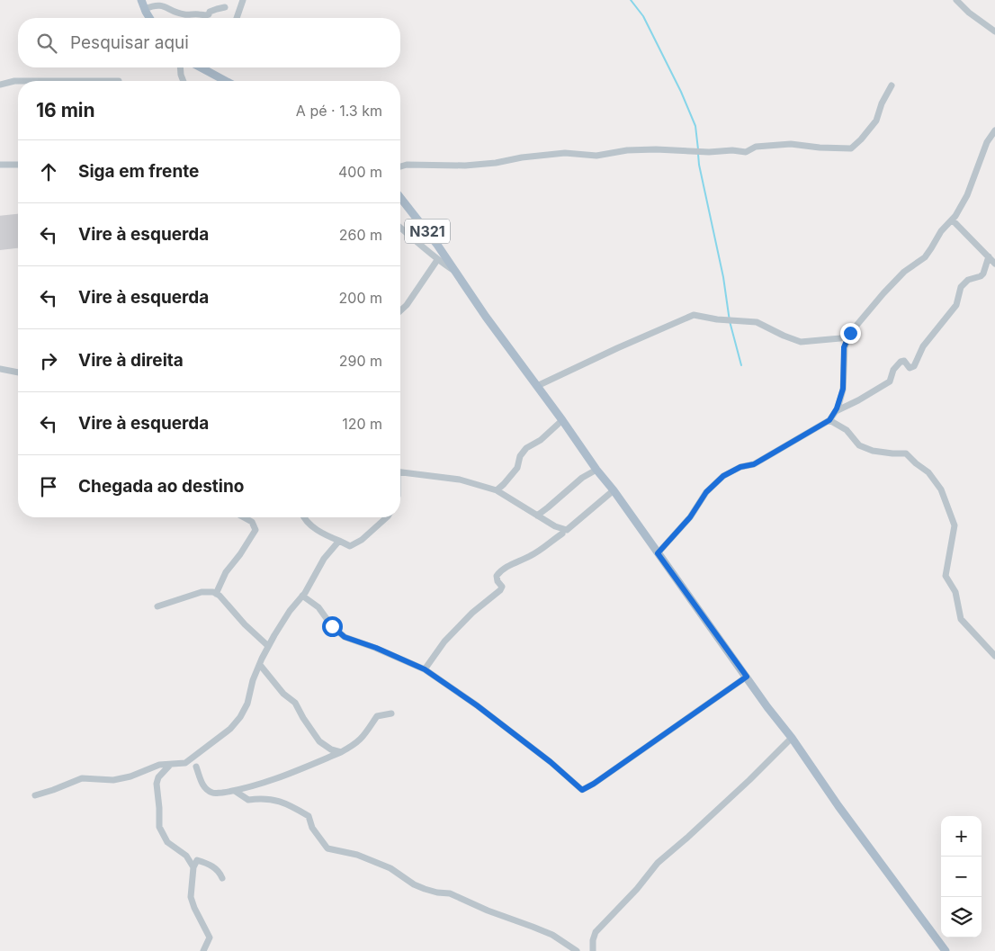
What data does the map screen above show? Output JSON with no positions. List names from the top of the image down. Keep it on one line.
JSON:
{"streets":{"main road":["N321"]},"page":{"search":"Pesquisar aqui","heading":["16 min","A pé · 1.3 km"],"list":[["Siga em frente","400 m"],["Vire à esquerda","260 m"],["Vire à esquerda","200 m"],["Vire à direita","290 m"],["Vire à esquerda","120 m"],"Chegada ao destino"],"map_buttons":["+","−"]}}
